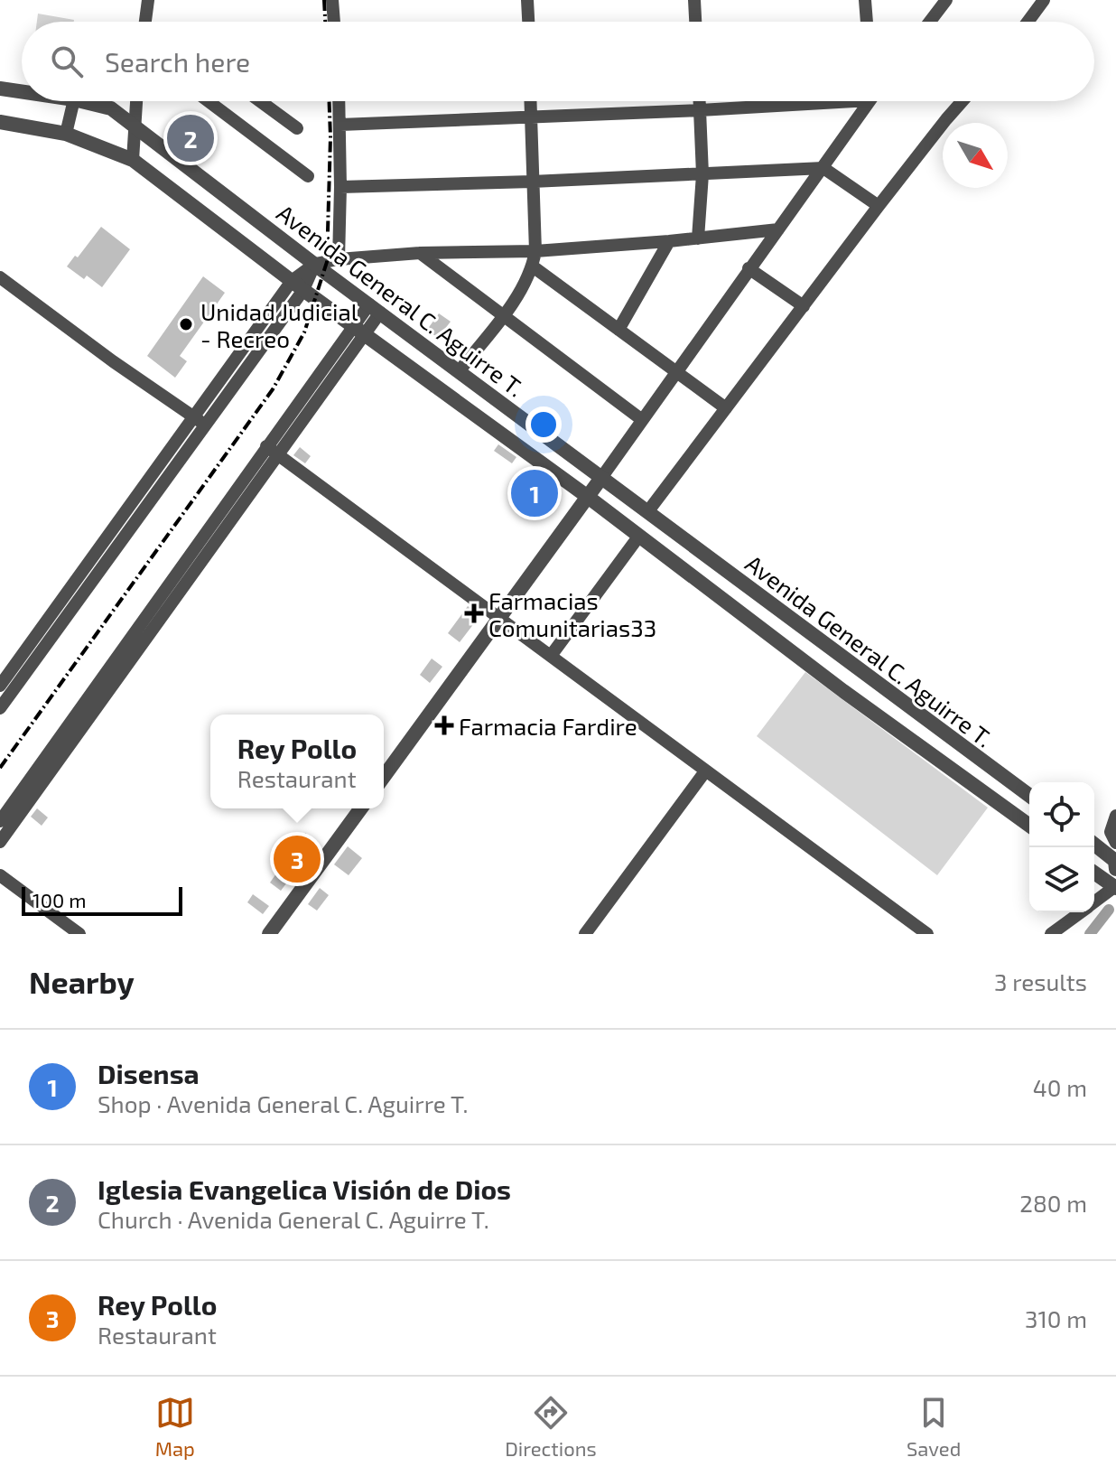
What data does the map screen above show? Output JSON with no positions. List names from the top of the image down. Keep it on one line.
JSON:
{"streets":{"street":["Avenida General C. Aguirre T."]},"places":{"other":["Unidad Judicial - Recreo"],"health":["Farmacias Comunitarias33","Farmacia Fardire"]},"scale_bar":"100 m","north":"bottom right","page":{"search":"Search here","pins":["2","1","3"],"popup":["Rey Pollo","Restaurant"],"scale":"100 m","heading":["Nearby","3 results"],"list":[{"mark":"1","name":"Disensa","note":"Shop · Avenida General C. Aguirre T.","value":"40 m"},{"mark":"2","name":"Iglesia Evangelica Visión de Dios","note":"Church · Avenida General C. Aguirre T.","value":"280 m"},{"mark":"3","name":"Rey Pollo","note":"Restaurant","value":"310 m"}],"nav":["Map","Directions","Saved"]}}
